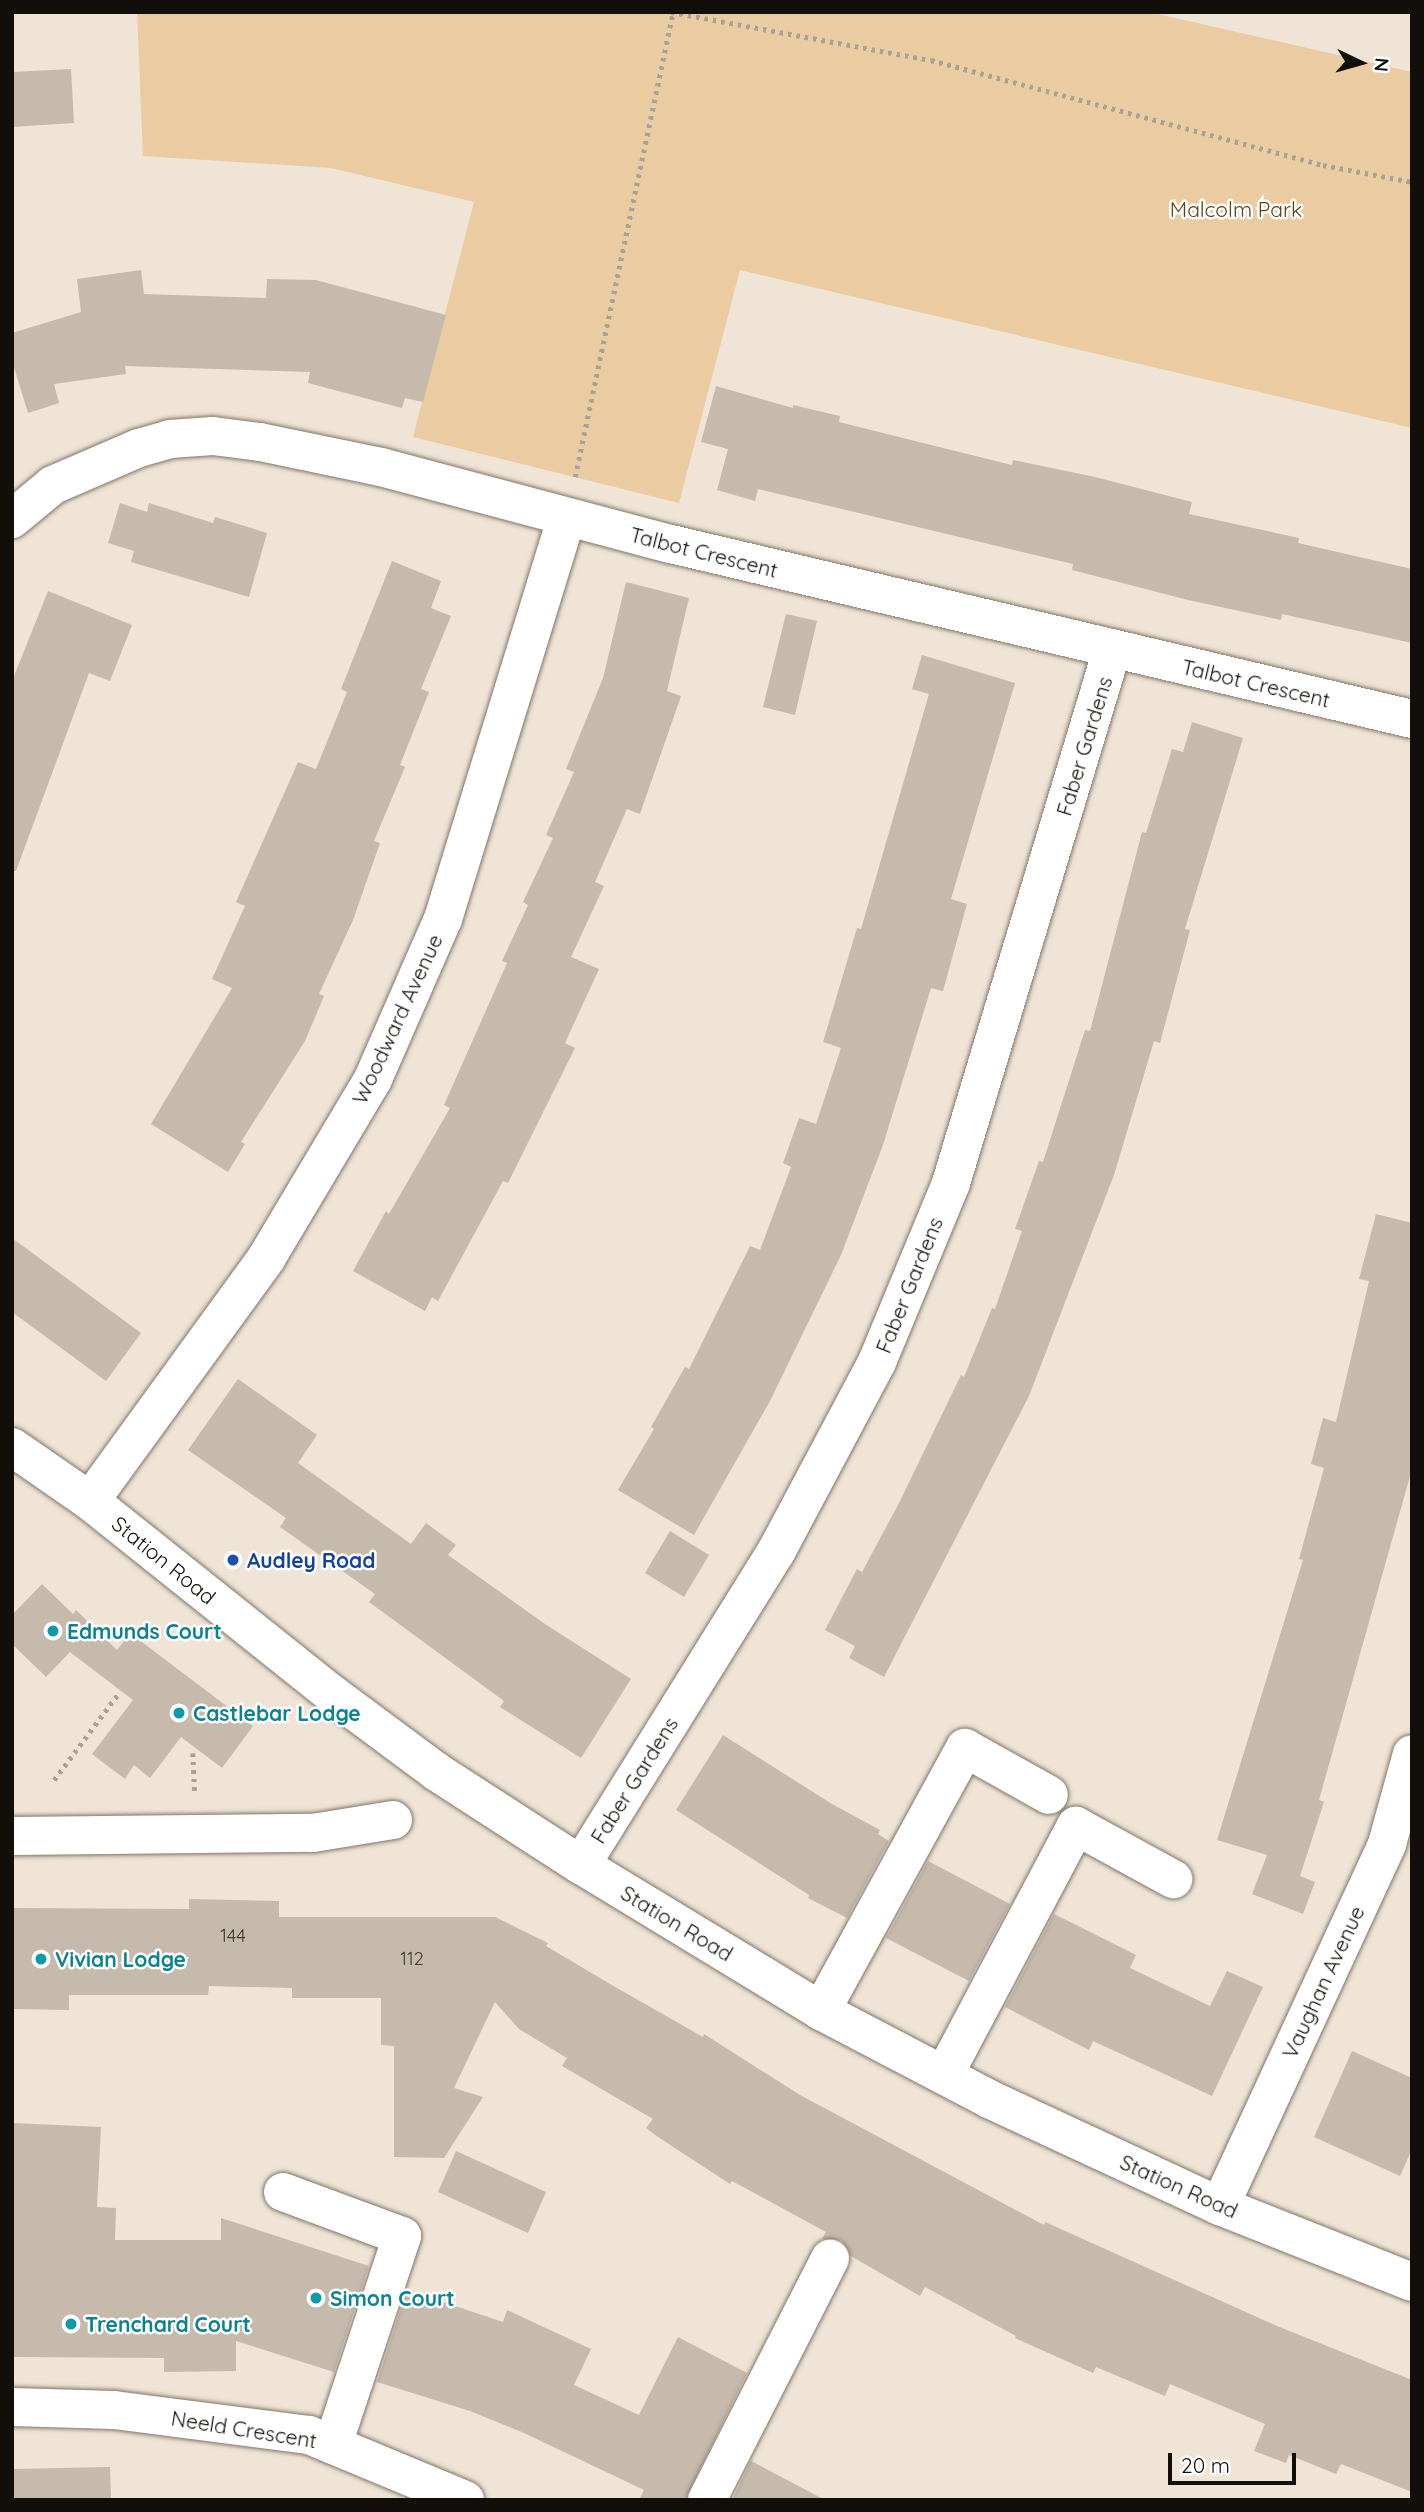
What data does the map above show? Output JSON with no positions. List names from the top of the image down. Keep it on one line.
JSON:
{"streets":{"street":["Talbot Crescent","Faber Gardens","Woodward Avenue","Station Road","Vaughan Avenue","Neeld Crescent"]},"crossings":[["Talbot Crescent","Faber Gardens"],["Talbot Crescent","Woodward Avenue"],["Faber Gardens","Station Road"],["Woodward Avenue","Station Road"],["Station Road","Vaughan Avenue"]],"parks":["Malcolm Park"],"places":["Audley Road","Edmunds Court","Castlebar Lodge","Vivian Lodge","Simon Court","Trenchard Court"],"house_numbers":["144","112"],"scale_bar":"20 m","north":"right"}
